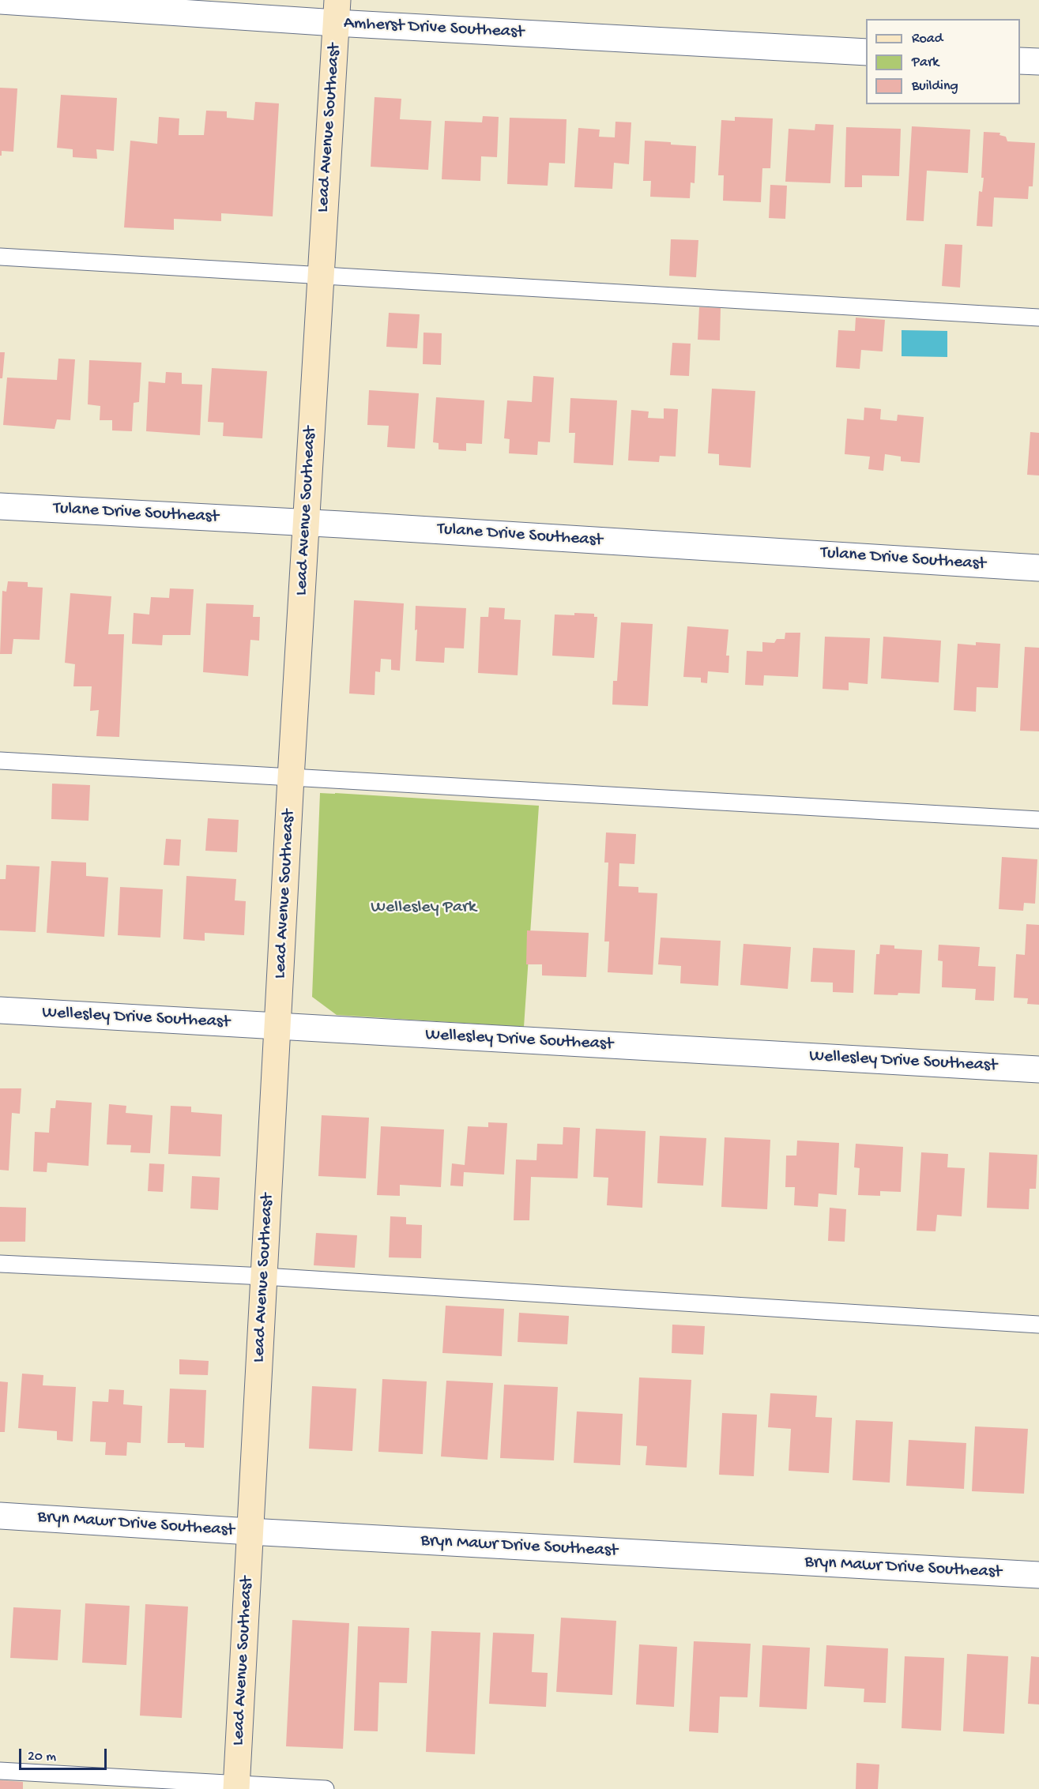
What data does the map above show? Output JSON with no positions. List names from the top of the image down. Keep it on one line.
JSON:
{"streets":{"main road":["Lead Avenue Southeast"],"street":["Amherst Drive Southeast","Tulane Drive Southeast","Wellesley Drive Southeast","Bryn Mawr Drive Southeast"]},"crossings":[["Amherst Drive Southeast","Lead Avenue Southeast"],["Lead Avenue Southeast","Tulane Drive Southeast"],["Lead Avenue Southeast","Wellesley Drive Southeast"],["Lead Avenue Southeast","Bryn Mawr Drive Southeast"]],"parks":["Wellesley Park"],"legend":["Road","Park","Building"],"scale_bar":"20 m"}
